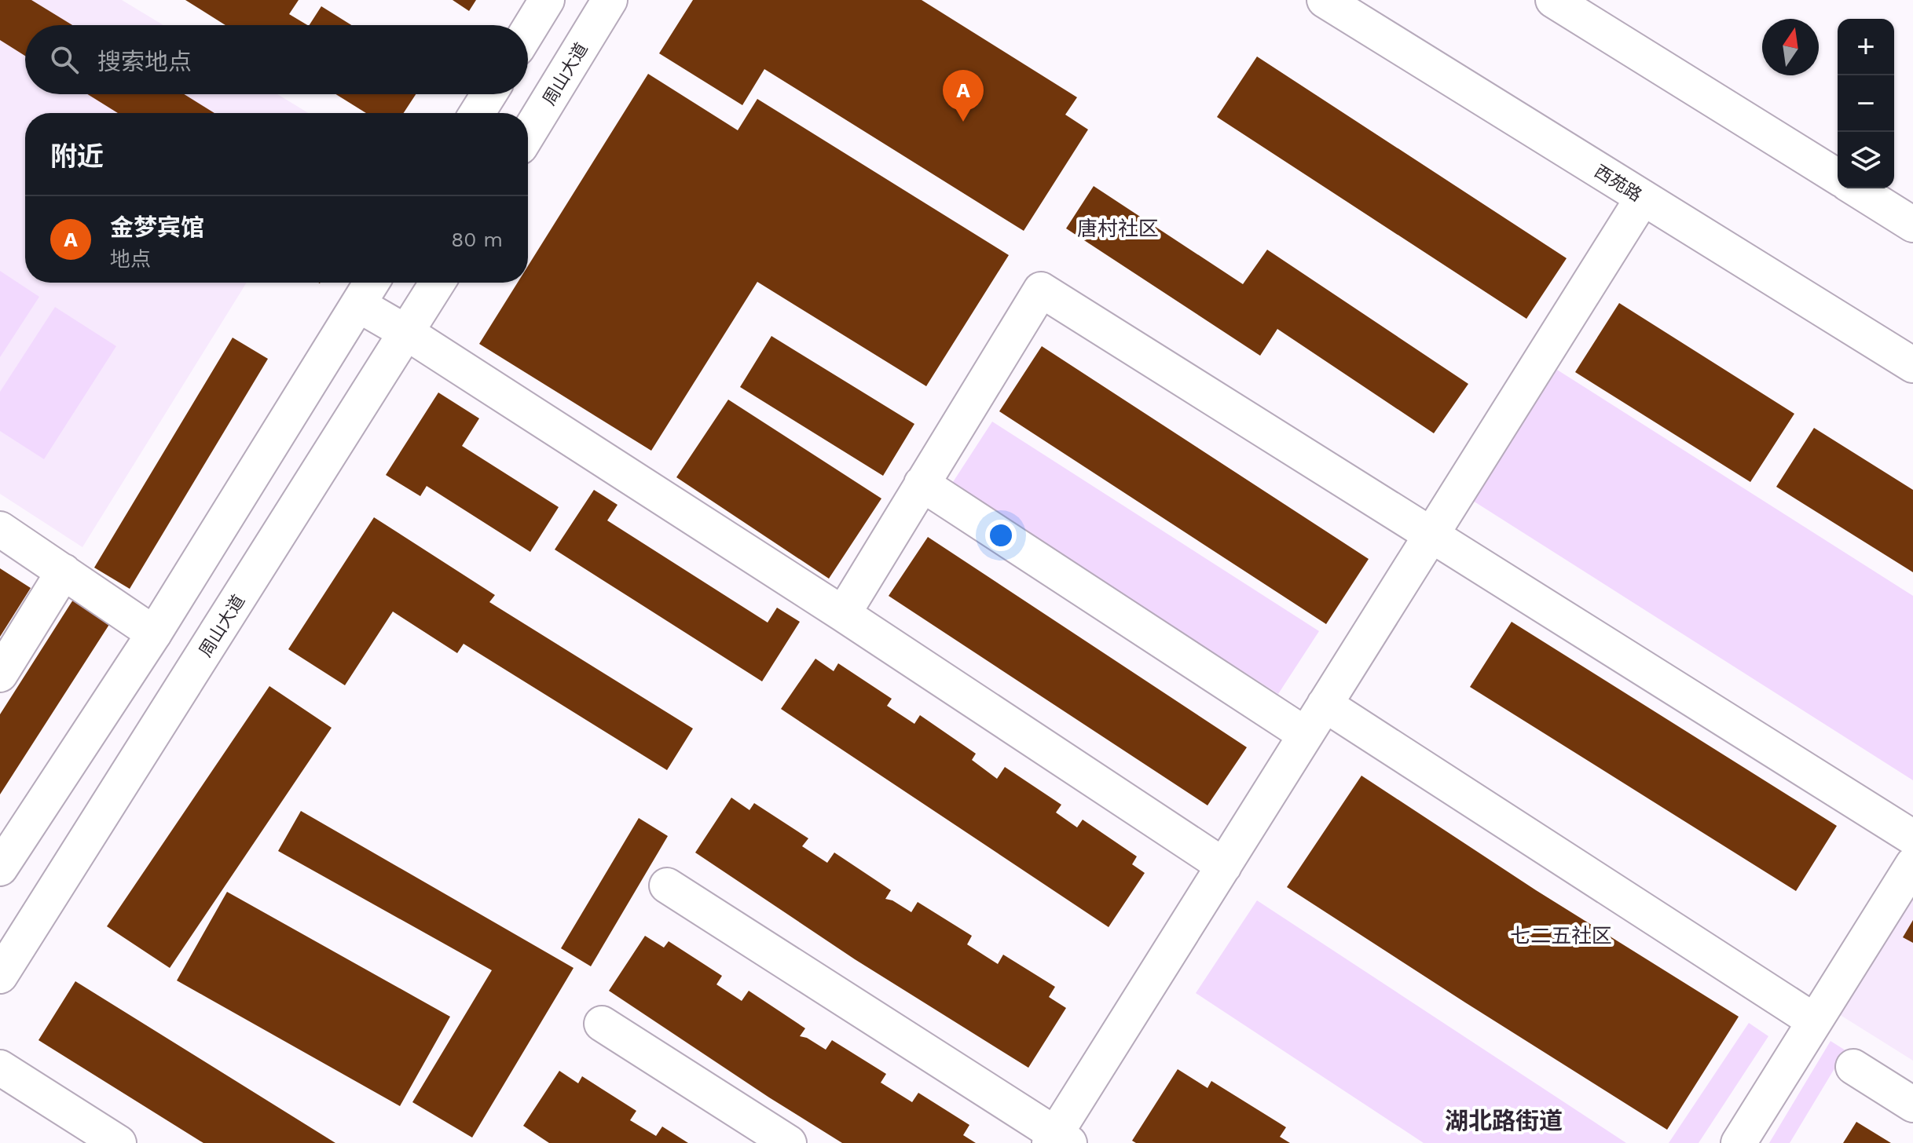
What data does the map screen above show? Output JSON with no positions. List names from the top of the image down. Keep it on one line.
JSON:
{"streets":{"main road":["周山大道","西苑路"]},"districts":["唐村社区","七二五社区","湖北路街道"],"north":"top","page":{"map_buttons":["+","−"],"search":"搜索地点","pins":"A","heading":"附近","list":[{"mark":"A","name":"金梦宾馆","note":"地点","value":"80 m"}]}}
